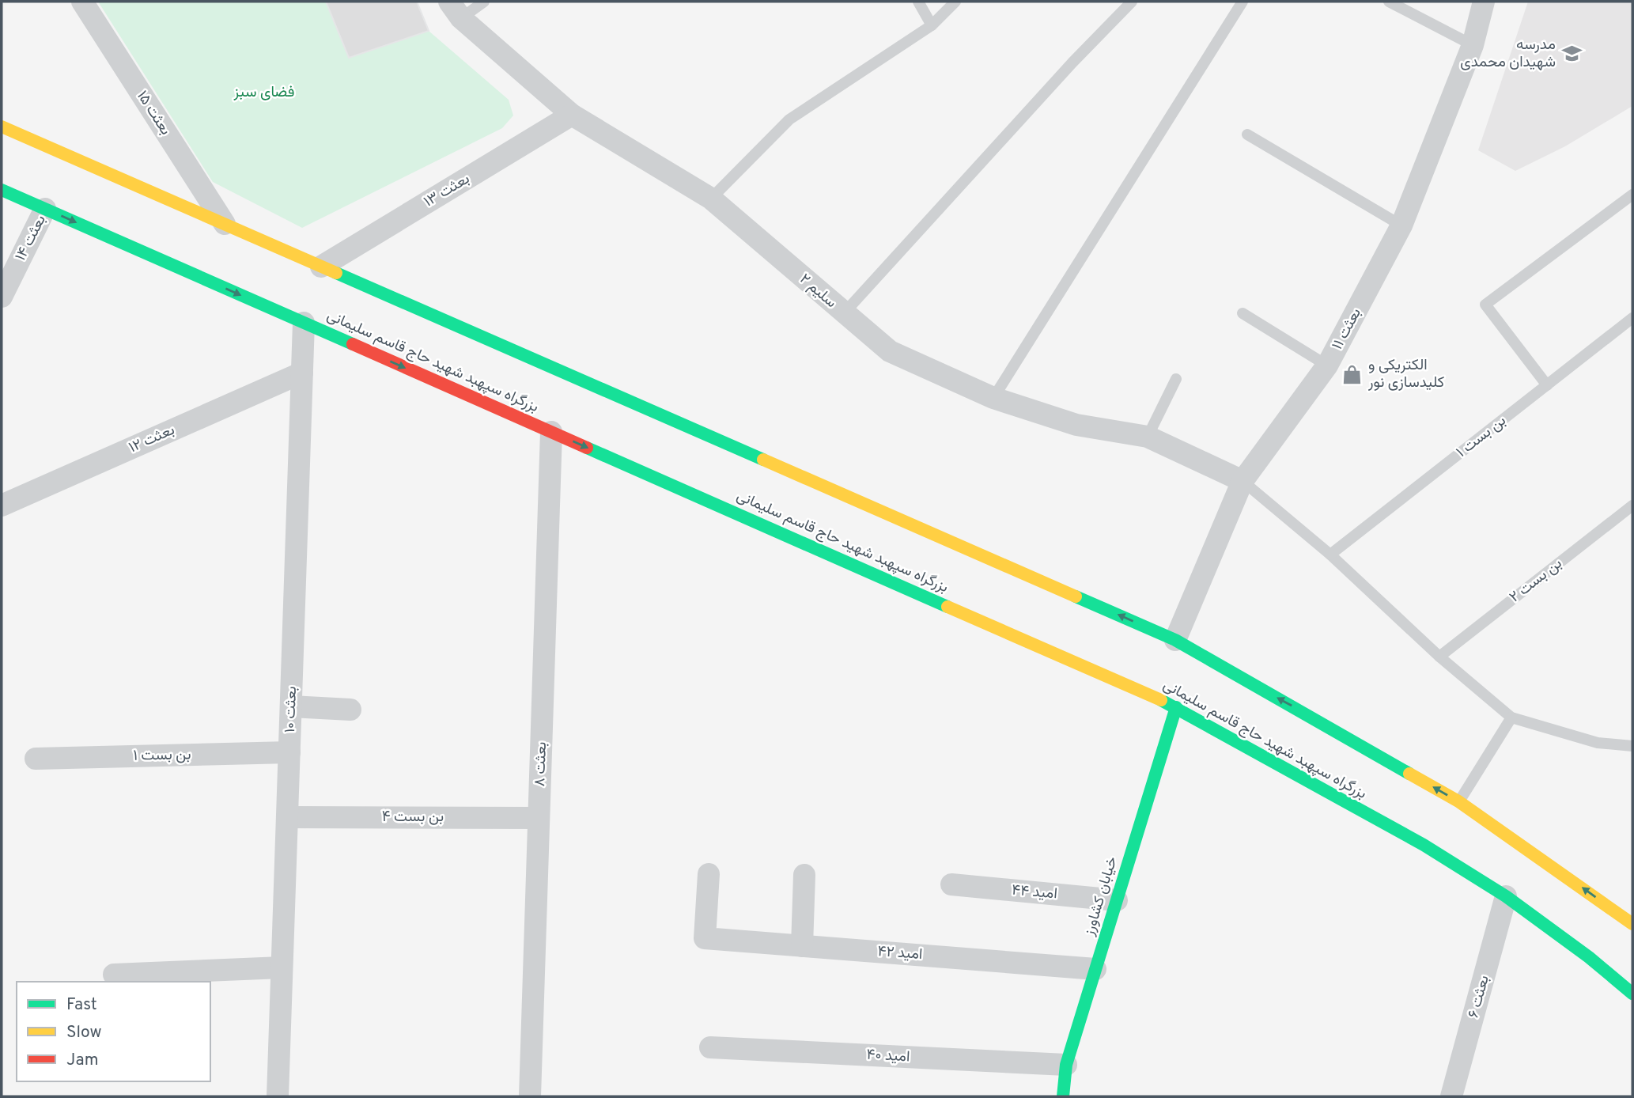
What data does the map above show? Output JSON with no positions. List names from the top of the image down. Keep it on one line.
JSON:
{"streets":{"main road":["بزرگراه سپهبد شهید حاج قاسم سلیمانی","خیابان کشاورز"],"street":["بعثت ۱۵","بعثت ۱۳","بعثت ۱۴","سلیم ۲","بعثت ۱۱","بن بست ۱","بعثت ۱۲","بعثت ۱۰","بعثت ۸","بن بست ۴","امید ۴۴","امید ۴۲","بعثت ۶","امید ۴۰"],"lane":["بن بست ۲"]},"crossings":[["بعثت ۱۳","سلیم ۲"],["بعثت ۱۴","بزرگراه سپهبد شهید حاج قاسم سلیمانی"],["سلیم ۲","بعثت ۱۱"],["بزرگراه سپهبد شهید حاج قاسم سلیمانی","بعثت ۱۰"],["بزرگراه سپهبد شهید حاج قاسم سلیمانی","بعثت ۸"],["بزرگراه سپهبد شهید حاج قاسم سلیمانی","خیابان کشاورز"],["بزرگراه سپهبد شهید حاج قاسم سلیمانی","بعثت ۶"],["بن بست ۱","بعثت ۱۰"],["بعثت ۱۲","بعثت ۱۰"],["بعثت ۱۰","بن بست ۴"],["بعثت ۸","بن بست ۴"],["امید ۴۴","خیابان کشاورز"],["خیابان کشاورز","امید ۴۲"],["خیابان کشاورز","امید ۴۰"]],"parks":["فضای سبز"],"places":{"school or university":["مدرسه شهیدان محمدی"],"shop":["الکتریکی و کلیدسازی نور"]},"legend":["Fast","Slow","Jam"]}
